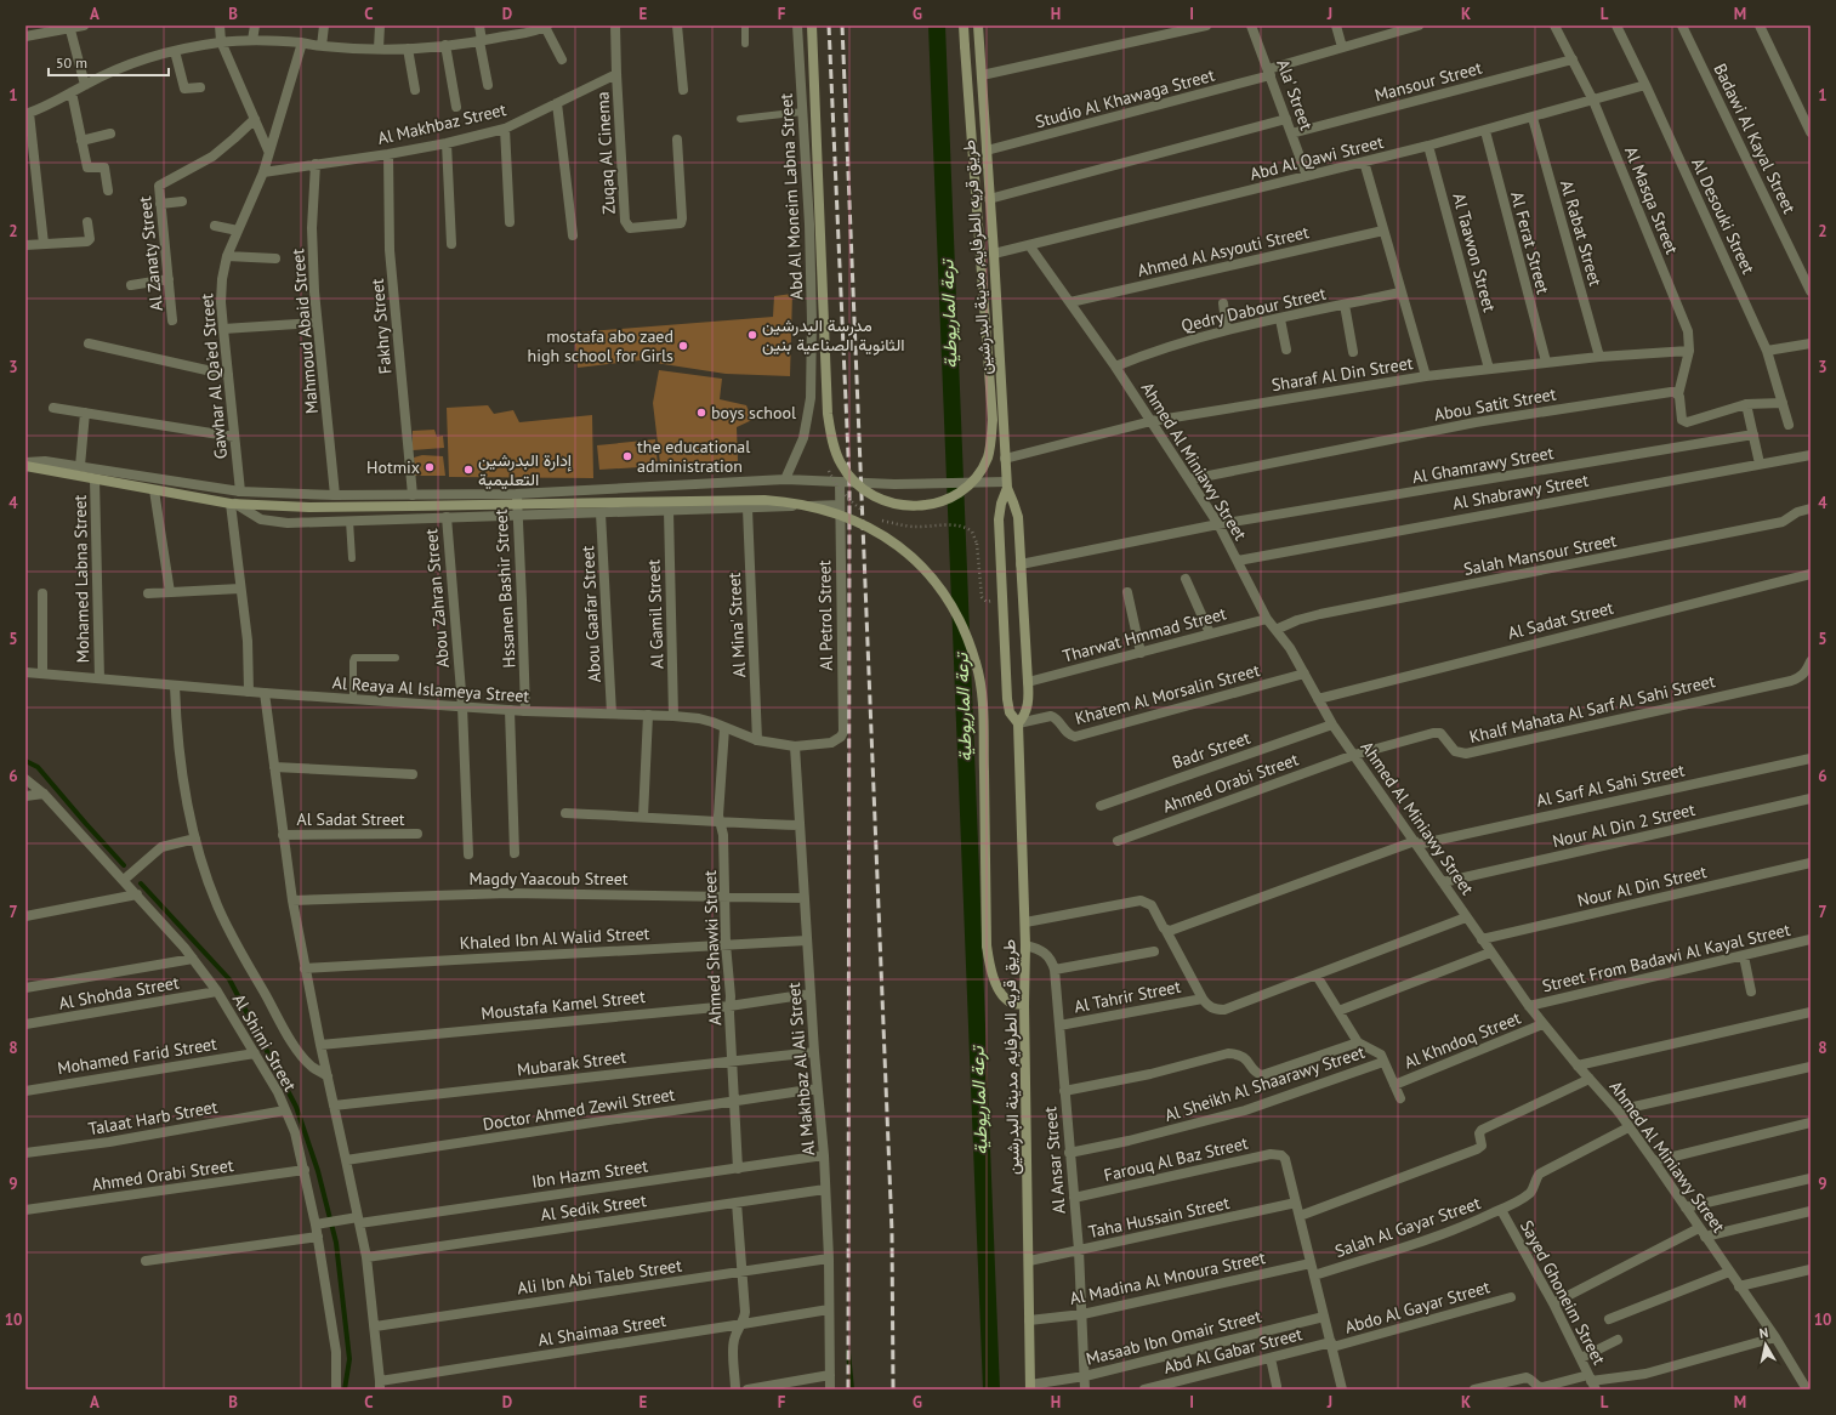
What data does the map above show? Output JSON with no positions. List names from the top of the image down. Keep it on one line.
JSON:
{"streets":{"main road":["طريق قريه الطرفايه, مدينة البدرشين"],"street":["Mansour Street","Ala' Street","Studio Al Khawaga Street","Al Makhbaz Street","Badawi Al Kayal Street","Zuqaq Al Cinema","Abd Al Qawi Street","Abd Al Moneim Labna Street","Al Masqa Street","Al Desouki Street","Al Rabat Street","Al Ferat Street","Ahmed Al Asyouti Street","Al Taawon Street","Al Zanaty Street","Qedry Dabour Street","Fakhry Street","Mahmoud Abaid Street","Sharaf Al Din Street","Gawhar Al Qa'ed Street","Abou Satit Street","Ahmed Al Miniawy Street","Al Ghamrawy Street","Al Shabrawy Street","Salah Mansour Street","Mohamed Labna Street","Hssanen Bashir Street","Abou Zahran Street","Abou Gaafar Street","Al Gamil Street","Al Petrol Street","Al Sadat Street","Al Mina' Street","Tharwat Hmmad Street","Al Reaya Al Islameya Street","Khatem Al Morsalin Street","Khalf Mahata Al Sarf Al Sahi Street","Badr Street","Ahmed Orabi Street","Al Sarf Al Sahi Street","Nour Al Din 2 Street","Magdy Yaacoub Street","Nour Al Din Street","Khaled Ibn Al Walid Street","Ahmed Shawki Street","Street From Badawi Al Kayal Street","Al Shohda Street","Al Tahrir Street","Moustafa Kamel Street","Al Khndoq Street","Al Shimi Street","Mohamed Farid Street","Mubarak Street","Al Makhbaz Al Ali Street","Al Sheikh Al Shaarawy Street","Doctor Ahmed Zewil Street","Talaat Harb Street","Farouq Al Baz Street","Al Ansar Street","Ibn Hazm Street","Al Sedik Street","Taha Hussain Street","Salah Al Gayar Street","Ali Ibn Abi Taleb Street","Al Madina Al Mnoura Street","Sayed Ghoneim Street","Abdo Al Gayar Street","Al Shaimaa Street","Masaab Ibn Omair Street","Abd Al Gabar Street"]},"crossings":[["Mansour Street","Ala' Street"],["Mansour Street","Al Masqa Street"],["Ala' Street","Studio Al Khawaga Street"],["Ala' Street","Abd Al Qawi Street"],["Studio Al Khawaga Street","طريق قريه الطرفايه, مدينة البدرشين"],["Al Makhbaz Street","Zuqaq Al Cinema"],["Al Makhbaz Street","Fakhry Street"],["Al Makhbaz Street","Mahmoud Abaid Street"],["Al Makhbaz Street","Gawhar Al Qa'ed Street"],["Abd Al Qawi Street","Al Masqa Street"],["Abd Al Qawi Street","Al Desouki Street"],["Abd Al Qawi Street","Al Rabat Street"],["Abd Al Qawi Street","Al Ferat Street"],["Abd Al Qawi Street","Al Taawon Street"],["Abd Al Qawi Street","طريق قريه الطرفايه, مدينة البدرشين"],["Abd Al Qawi Street","Ahmed Al Miniawy Street"],["Al Masqa Street","Sharaf Al Din Street"],["Al Masqa Street","Abou Satit Street"],["Al Rabat Street","Sharaf Al Din Street"],["Al Ferat Street","Sharaf Al Din Street"],["Ahmed Al Asyouti Street","Ahmed Al Miniawy Street"],["Al Taawon Street","Sharaf Al Din Street"],["طريق قريه الطرفايه, مدينة البدرشين","Sharaf Al Din Street"],["طريق قريه الطرفايه, مدينة البدرشين","Al Ghamrawy Street"],["طريق قريه الطرفايه, مدينة البدرشين","Tharwat Hmmad Street"],["طريق قريه الطرفايه, مدينة البدرشين","Khatem Al Morsalin Street"],["طريق قريه الطرفايه, مدينة البدرشين","Taha Hussain Street"],["طريق قريه الطرفايه, مدينة البدرشين","Al Madina Al Mnoura Street"],["طريق قريه الطرفايه, مدينة البدرشين","Masaab Ibn Omair Street"],["Qedry Dabour Street","Ahmed Al Miniawy Street"],["Sharaf Al Din Street","Ahmed Al Miniawy Street"],["Abou Satit Street","Ahmed Al Miniawy Street"],["Ahmed Al Miniawy Street","Al Ghamrawy Street"],["Ahmed Al Miniawy Street","Al Shabrawy Street"],["Ahmed Al Miniawy Street","Salah Mansour Street"],["Ahmed Al Miniawy Street","Al Sadat Street"],["Ahmed Al Miniawy Street","Tharwat Hmmad Street"],["Ahmed Al Miniawy Street","Khatem Al Morsalin Street"],["Ahmed Al Miniawy Street","Khalf Mahata Al Sarf Al Sahi Street"],["Ahmed Al Miniawy Street","Badr Street"],["Ahmed Al Miniawy Street","Ahmed Orabi Street"],["Ahmed Al Miniawy Street","Al Sarf Al Sahi Street"],["Ahmed Al Miniawy Street","Nour Al Din 2 Street"],["Ahmed Al Miniawy Street","Nour Al Din Street"],["Ahmed Al Miniawy Street","Street From Badawi Al Kayal Street"],["Ahmed Al Miniawy Street","Al Khndoq Street"],["Ahmed Al Miniawy Street","Salah Al Gayar Street"],["Mohamed Labna Street","Al Reaya Al Islameya Street"],["Hssanen Bashir Street","Al Reaya Al Islameya Street"],["Abou Zahran Street","Al Reaya Al Islameya Street"],["Abou Gaafar Street","Al Reaya Al Islameya Street"],["Al Gamil Street","Al Reaya Al Islameya Street"],["Al Petrol Street","Al Reaya Al Islameya Street"],["Al Mina' Street","Al Reaya Al Islameya Street"],["Al Reaya Al Islameya Street","Ahmed Shawki Street"],["Al Reaya Al Islameya Street","Al Makhbaz Al Ali Street"],["Khalf Mahata Al Sarf Al Sahi Street","Ahmed Orabi Street"],["Ahmed Orabi Street","Al Shimi Street"],["Magdy Yaacoub Street","Ahmed Shawki Street"],["Magdy Yaacoub Street","Al Makhbaz Al Ali Street"],["Khaled Ibn Al Walid Street","Ahmed Shawki Street"],["Khaled Ibn Al Walid Street","Al Makhbaz Al Ali Street"],["Ahmed Shawki Street","Moustafa Kamel Street"],["Ahmed Shawki Street","Mubarak Street"],["Ahmed Shawki Street","Doctor Ahmed Zewil Street"],["Ahmed Shawki Street","Ibn Hazm Street"],["Al Shohda Street","Al Shimi Street"],["Al Tahrir Street","Al Ansar Street"],["Moustafa Kamel Street","Al Makhbaz Al Ali Street"],["Al Shimi Street","Mohamed Farid Street"],["Al Shimi Street","Talaat Harb Street"],["Al Shimi Street","Ibn Hazm Street"],["Mubarak Street","Al Makhbaz Al Ali Street"],["Al Makhbaz Al Ali Street","Doctor Ahmed Zewil Street"],["Al Makhbaz Al Ali Street","Ibn Hazm Street"],["Al Makhbaz Al Ali Street","Al Sedik Street"],["Al Makhbaz Al Ali Street","Ali Ibn Abi Taleb Street"],["Al Makhbaz Al Ali Street","Al Shaimaa Street"],["Al Sheikh Al Shaarawy Street","Al Ansar Street"],["Farouq Al Baz Street","Al Ansar Street"],["Farouq Al Baz Street","Taha Hussain Street"],["Al Ansar Street","Taha Hussain Street"],["Al Ansar Street","Al Madina Al Mnoura Street"],["Al Ansar Street","Masaab Ibn Omair Street"],["Salah Al Gayar Street","Sayed Ghoneim Street"],["Abdo Al Gayar Street","Abd Al Gabar Street"]],"water":["ترعة الماريوطية"],"places":["مدرسة البدرشين الثانوية الصناعية بنين","mostafa abo zaed high school for Girls","boys school","the educational administration","Hotmix","إدارة البدرشين التعليمية"],"scale_bar":"50 m","north":"top","grid":{"columns":["A","B","C","D","E","F","G","H","I","J","K","L","M"],"rows":["1","2","3","4","5","6","7","8","9","10"]}}
